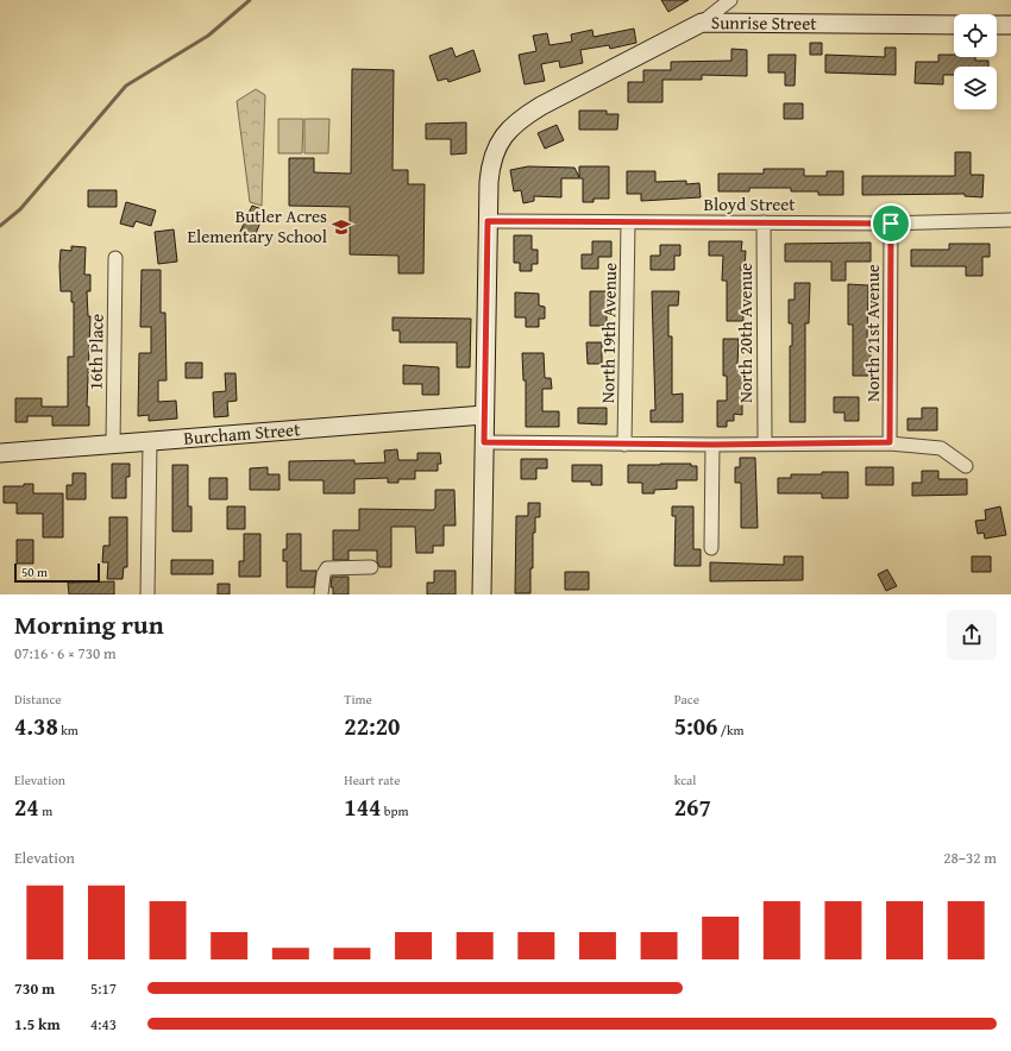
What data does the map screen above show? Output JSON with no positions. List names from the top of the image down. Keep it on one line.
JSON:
{"streets":{"street":["Sunrise Street","Bloyd Street","North 19th Avenue","North 20th Avenue","North 21st Avenue","16th Place","Burcham Street"]},"crossings":[["Sunrise Street","Bloyd Street"],["Sunrise Street","Burcham Street"],["Bloyd Street","North 19th Avenue"],["Bloyd Street","North 20th Avenue"],["Bloyd Street","North 21st Avenue"],["16th Place","Burcham Street"]],"places":{"school or university":["Butler Acres Elementary School"]},"scale_bar":"50 m","page":{"scale":"50 m","heading":["Morning run","07:16 · 6 × 730 m"],"stats":[["Distance","4.38 km"],["Time","22:20"],["Pace","5:06 /km"],["Elevation","24 m"],["Heart rate","144 bpm"],["kcal","267"]],"chart":["Elevation","28–32 m"],"list":[{"name":"730 m","note":"5:17"},{"name":"1.5 km","note":"4:43"}]}}
